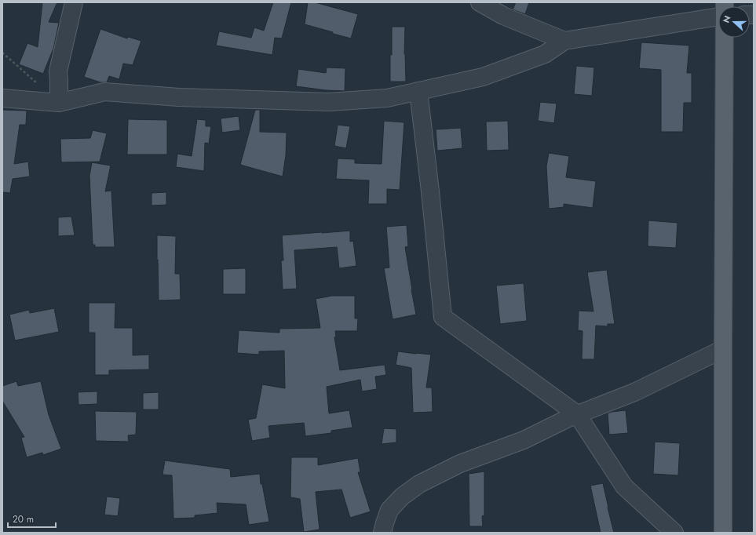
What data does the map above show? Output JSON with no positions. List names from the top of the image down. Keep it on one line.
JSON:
{"scale_bar":"20 m","north":"left"}
